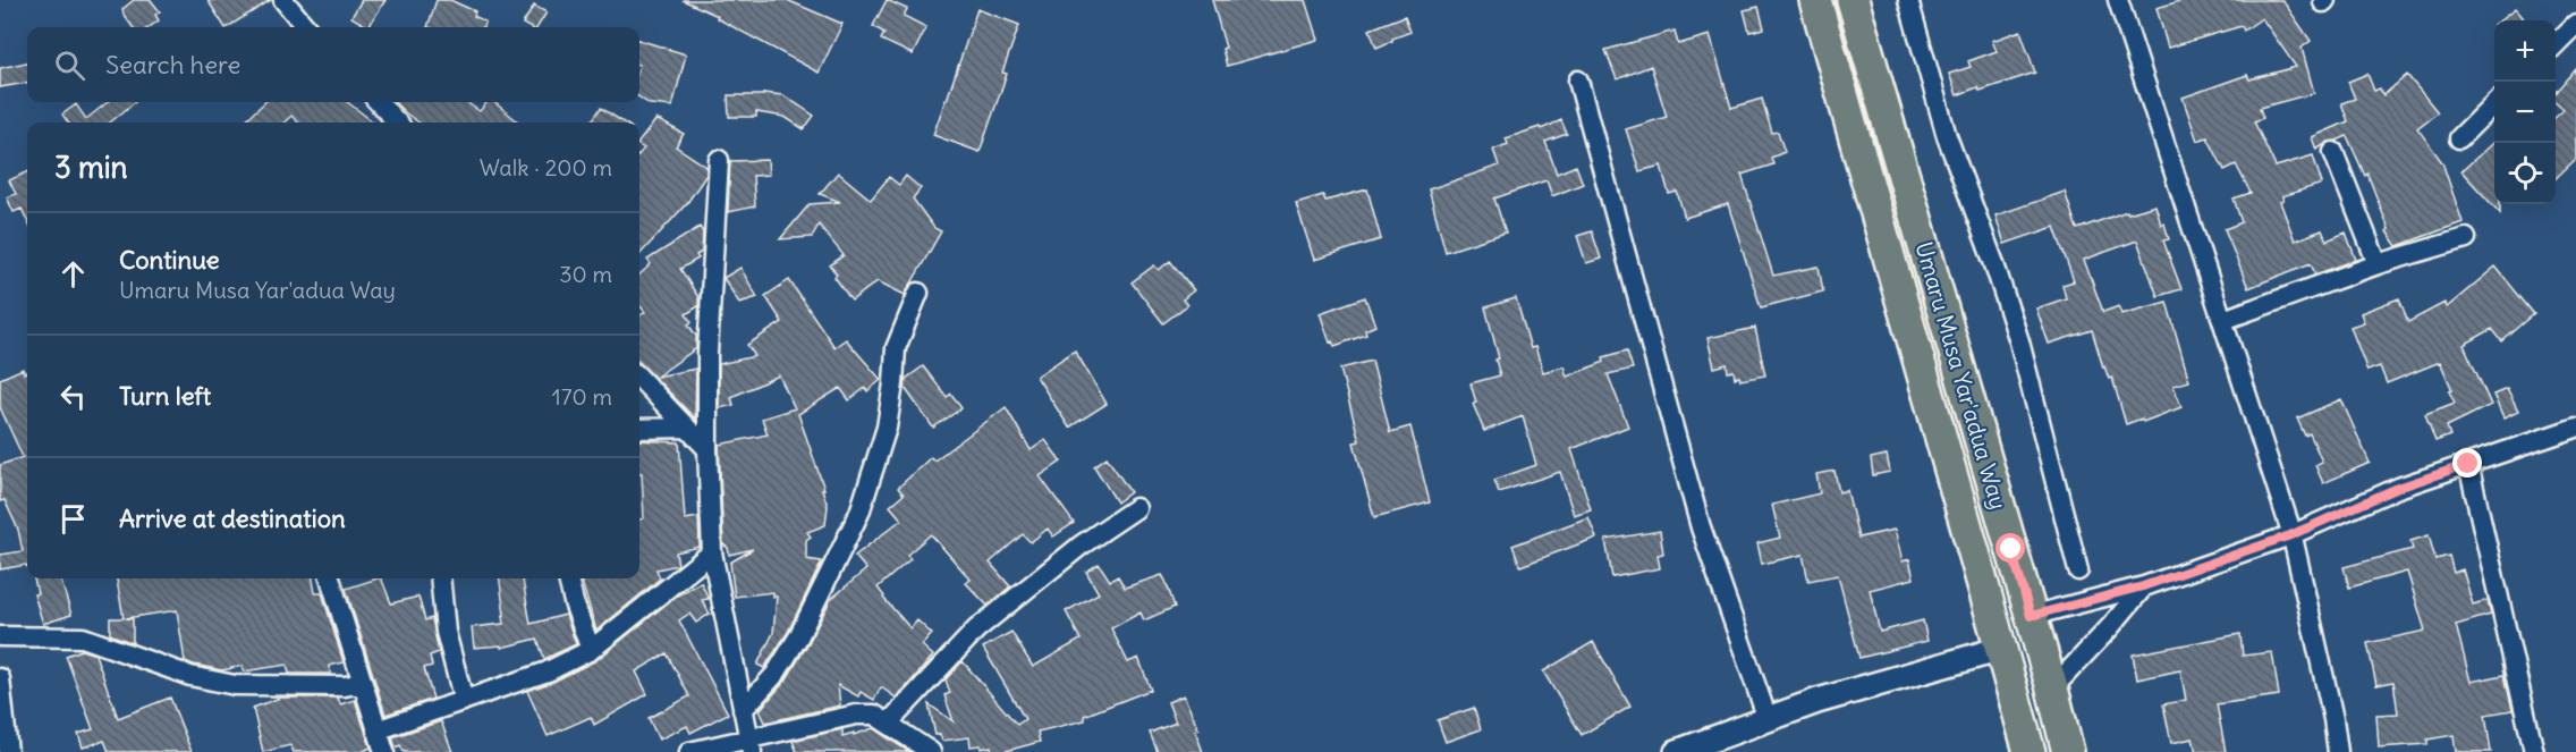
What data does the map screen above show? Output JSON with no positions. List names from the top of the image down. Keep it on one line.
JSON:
{"streets":{"main road":["Umaru Musa Yar'adua Way"]},"page":{"map_buttons":["+","−"],"search":"Search here","heading":["3 min","Walk · 200 m"],"list":[["Continue","Umaru Musa Yar'adua Way","30 m"],["Turn left","170 m"],"Arrive at destination"]}}
